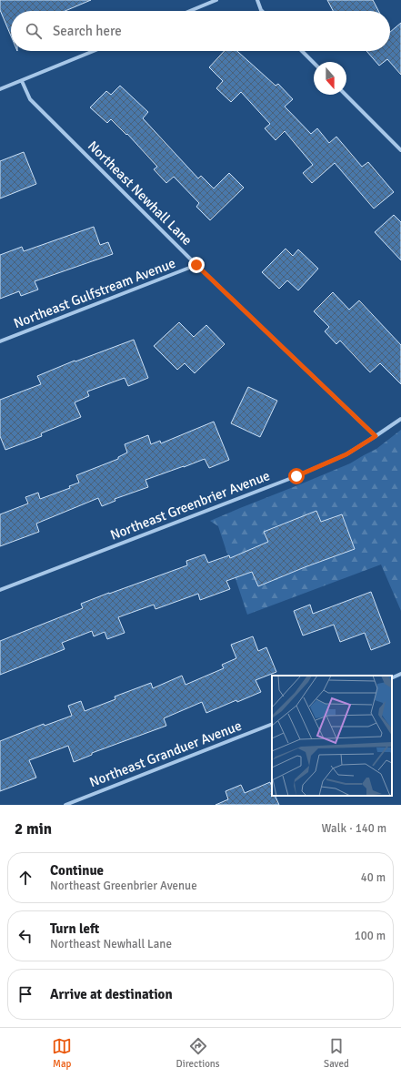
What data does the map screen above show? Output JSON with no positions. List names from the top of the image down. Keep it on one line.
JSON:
{"streets":{"street":["Northeast Newhall Lane","Northeast Gulfstream Avenue","Northeast Greenbrier Avenue","Northeast Granduer Avenue"]},"crossings":[["Northeast Newhall Lane","Northeast Gulfstream Avenue"],["Northeast Newhall Lane","Northeast Greenbrier Avenue"]],"north":"bottom","page":{"search":"Search here","heading":["2 min","Walk · 140 m"],"list":[["Continue","Northeast Greenbrier Avenue","40 m"],["Turn left","Northeast Newhall Lane","100 m"],"Arrive at destination"],"nav":["Map","Directions","Saved"]}}
